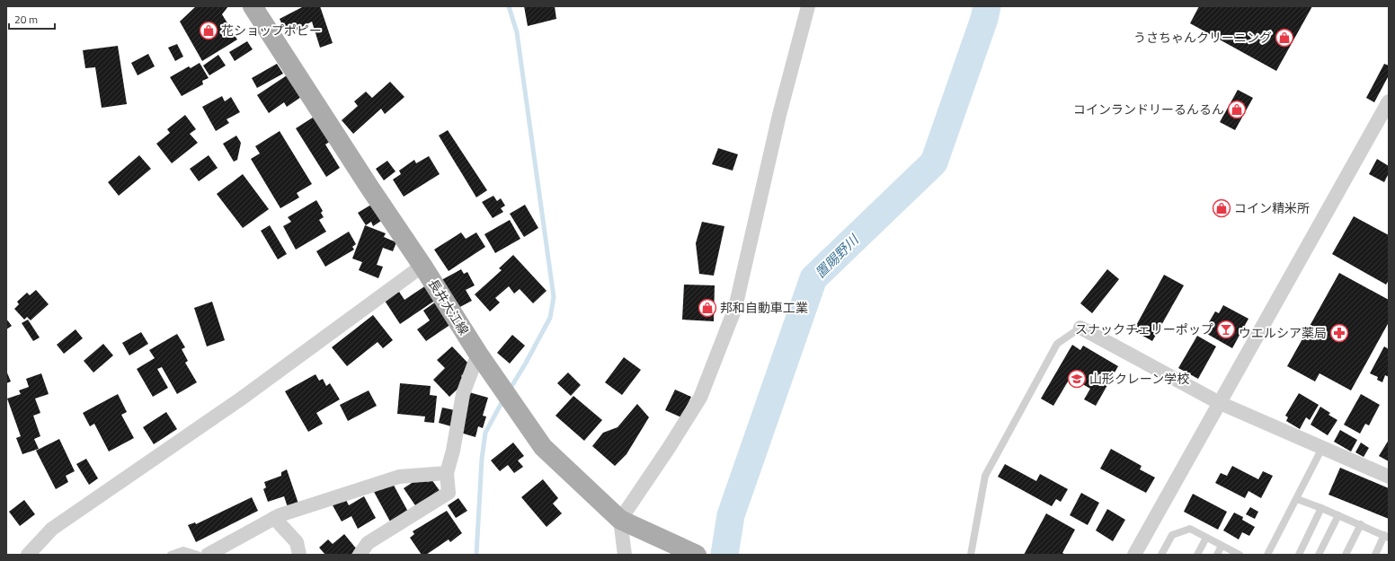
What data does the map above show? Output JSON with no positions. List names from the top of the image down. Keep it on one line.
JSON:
{"streets":{"main road":["長井大江線"]},"water":["置賜野川"],"places":{"shop":["花ショップポピー","うさちゃんクリーニング","コインランドリーるんるん","コイン精米所","邦和自動車工業"],"bar":["スナックチェリーポップ"],"pharmacy":["ウエルシア薬局"],"school or university":["山形クレーン学校"]},"scale_bar":"20 m"}
